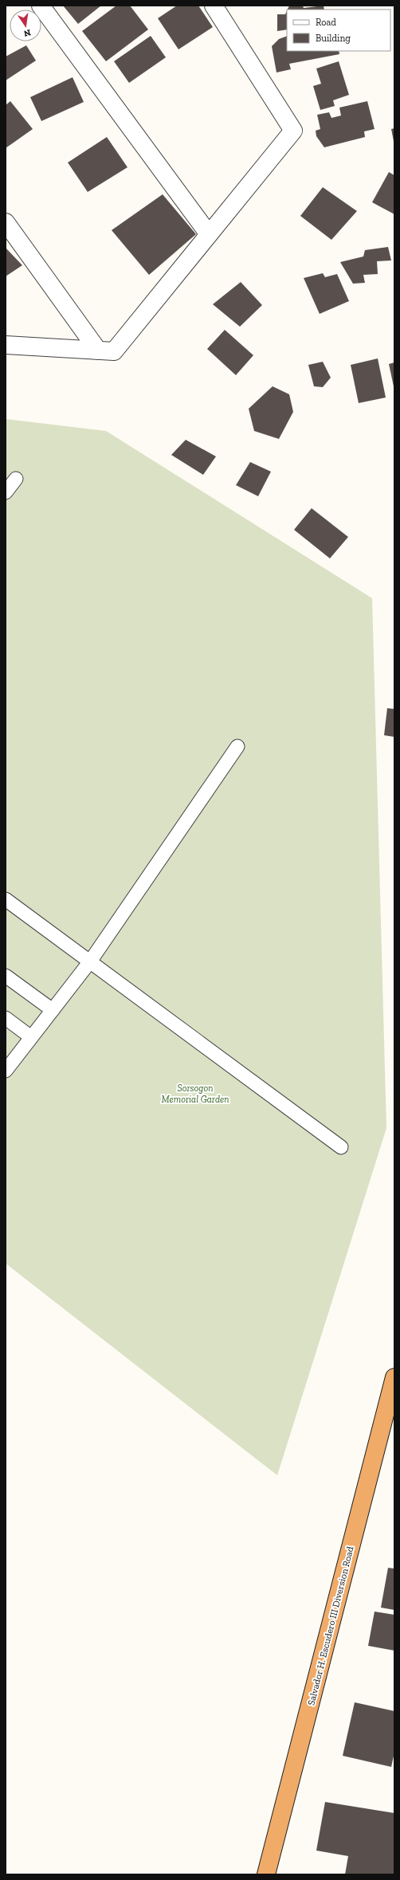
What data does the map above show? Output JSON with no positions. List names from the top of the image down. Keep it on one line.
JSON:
{"streets":{"highway":["Salvador H. Escudero III Diversion Road"]},"parks":["Sorsogon Memorial Garden"],"legend":["Road","Building"],"north":"bottom"}
